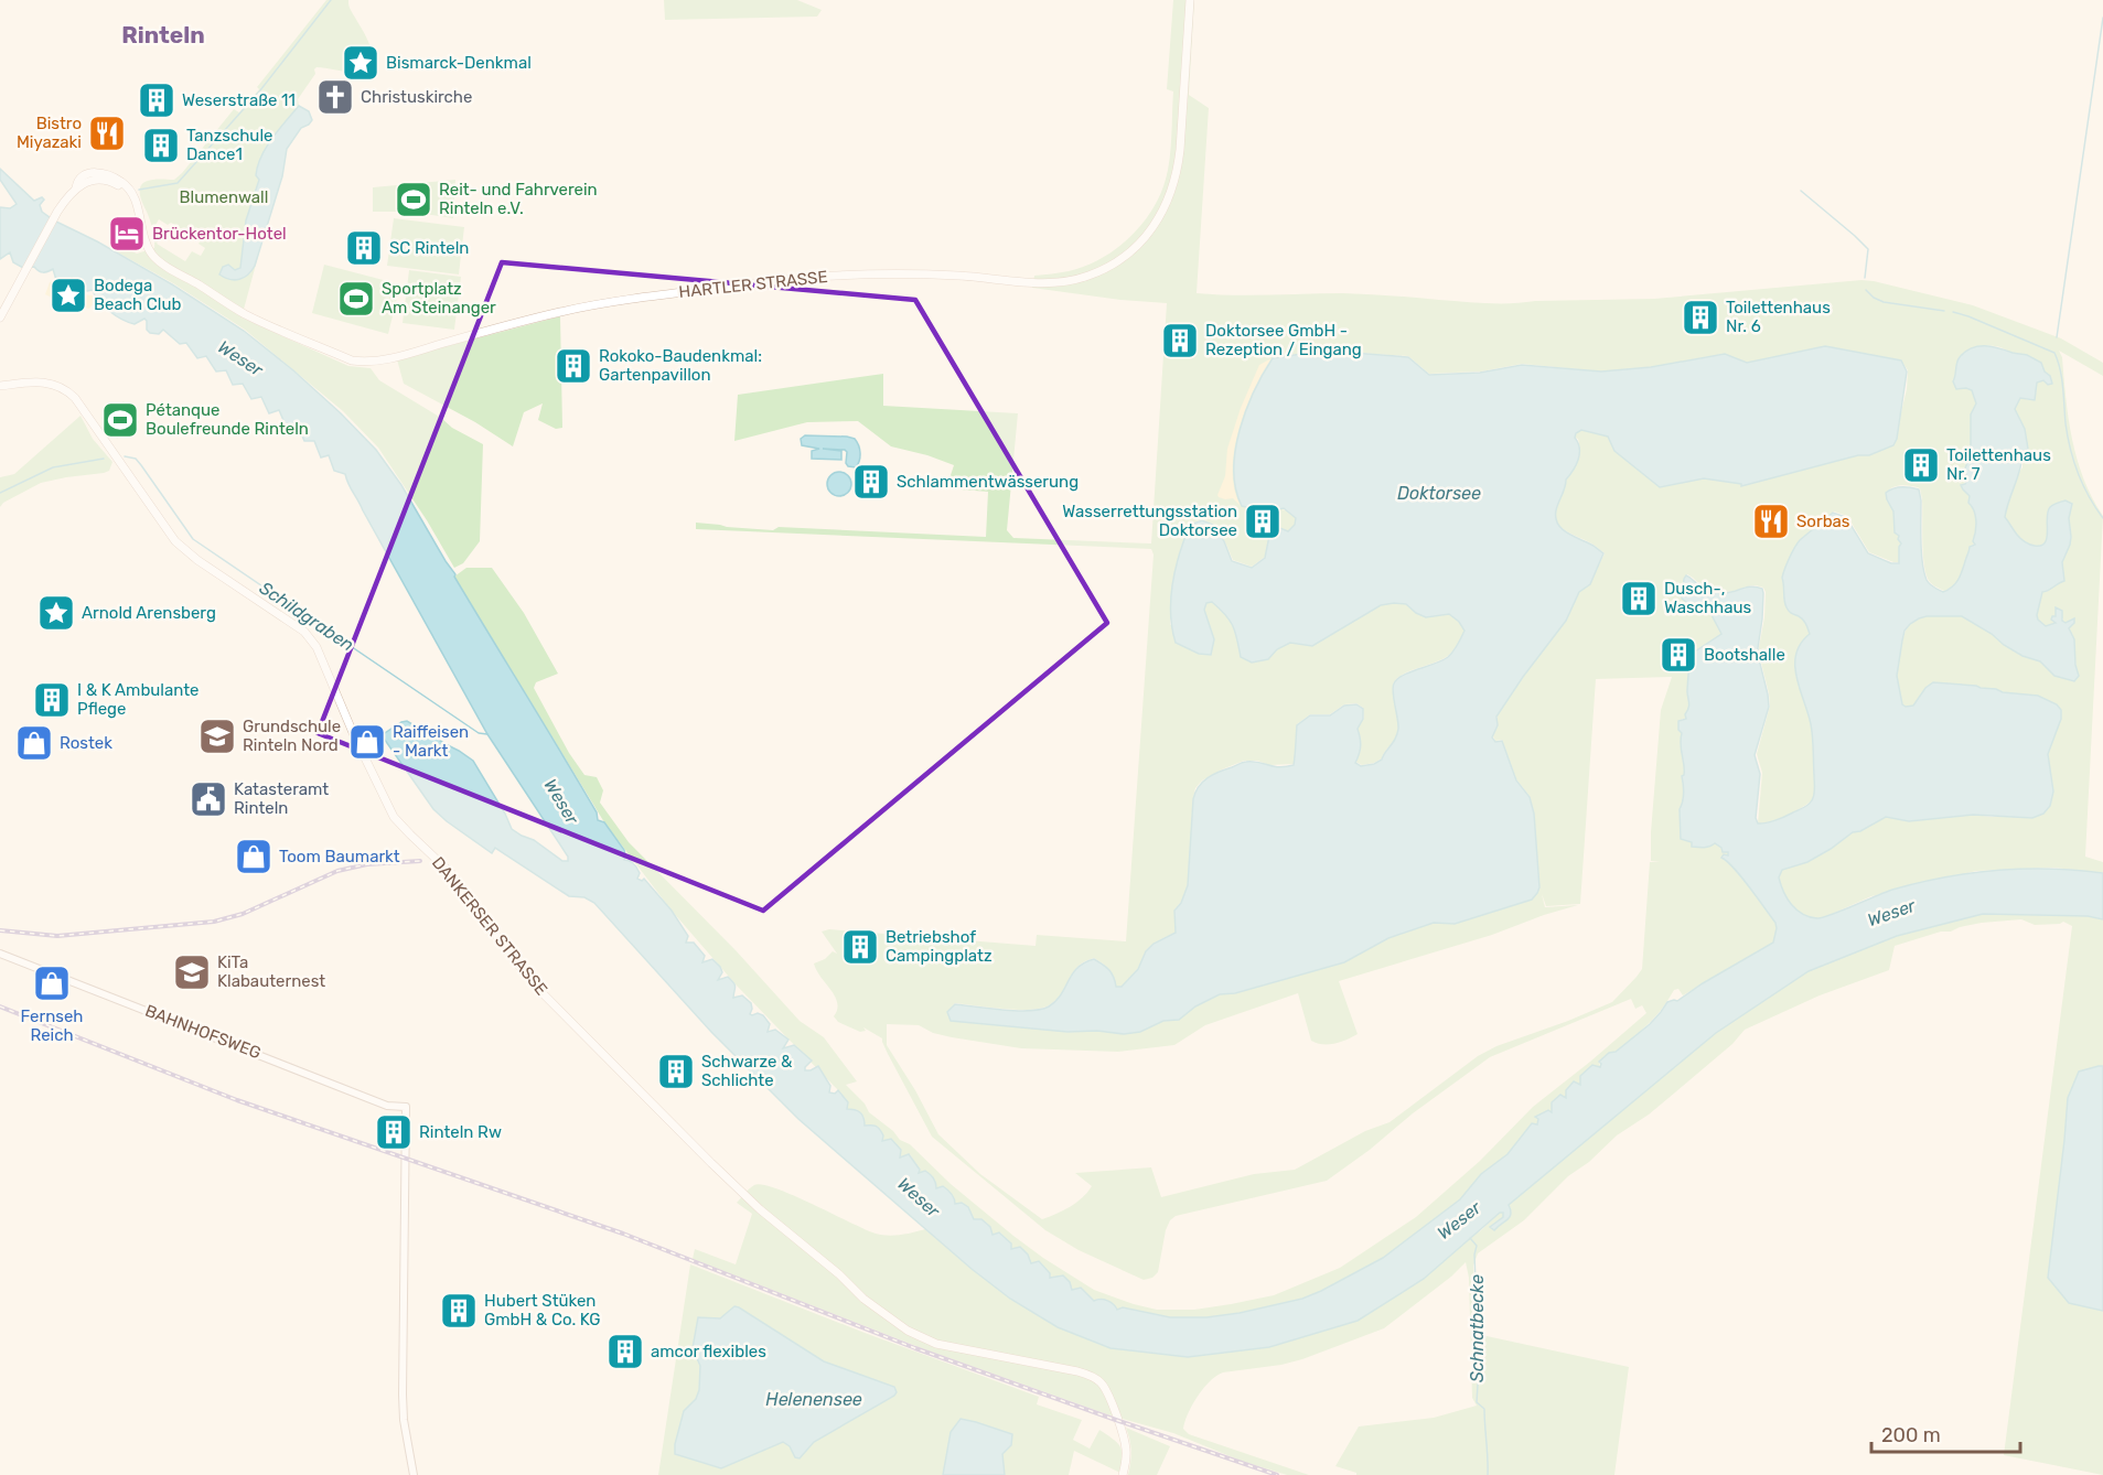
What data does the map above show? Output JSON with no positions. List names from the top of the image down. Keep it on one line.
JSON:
{"streets":{"main road":["HARTLER STRASSE","DANKERSER STRASSE"],"street":["BAHNHOFSWEG"]},"districts":["Rinteln"],"water":["Weser","Doktorsee","Schildgraben","Schnatbecke","Helenensee"],"parks":["Blumenwall"],"places":{"place":["Bismarck-Denkmal","Bodega Beach Club","Arnold Arensberg"],"church":["Christuskirche"],"building":["Weserstraße 11","Tanzschule Dance1","SC Rinteln","Toilettenhaus Nr. 6","Doktorsee GmbH - Rezeption / Eingang","Rokoko-Baudenkmal: Gartenpavillon","Toilettenhaus Nr. 7","Schlammentwässerung","Wasserrettungsstation Doktorsee","Dusch-, Waschhaus","Bootshalle","I & K Ambulante Pflege","Betriebshof Campingplatz","Schwarze & Schlichte","Rinteln Rw","Hubert Stüken GmbH & Co. KG","amcor flexibles"],"restaurant":["Bistro Miyazaki","Sorbas"],"sports":["Reit- und Fahrverein Rinteln e.V.","Sportplatz Am Steinanger","Pétanque Boulefreunde Rinteln"],"hotel":["Brückentor-Hotel"],"school or university":["Grundschule Rinteln Nord","KiTa Klabauternest"],"shop":["Raiffeisen - Markt","Rostek","Toom Baumarkt","Fernseh Reich"],"public building":["Katasteramt Rinteln"]},"scale_bar":"200 m"}
